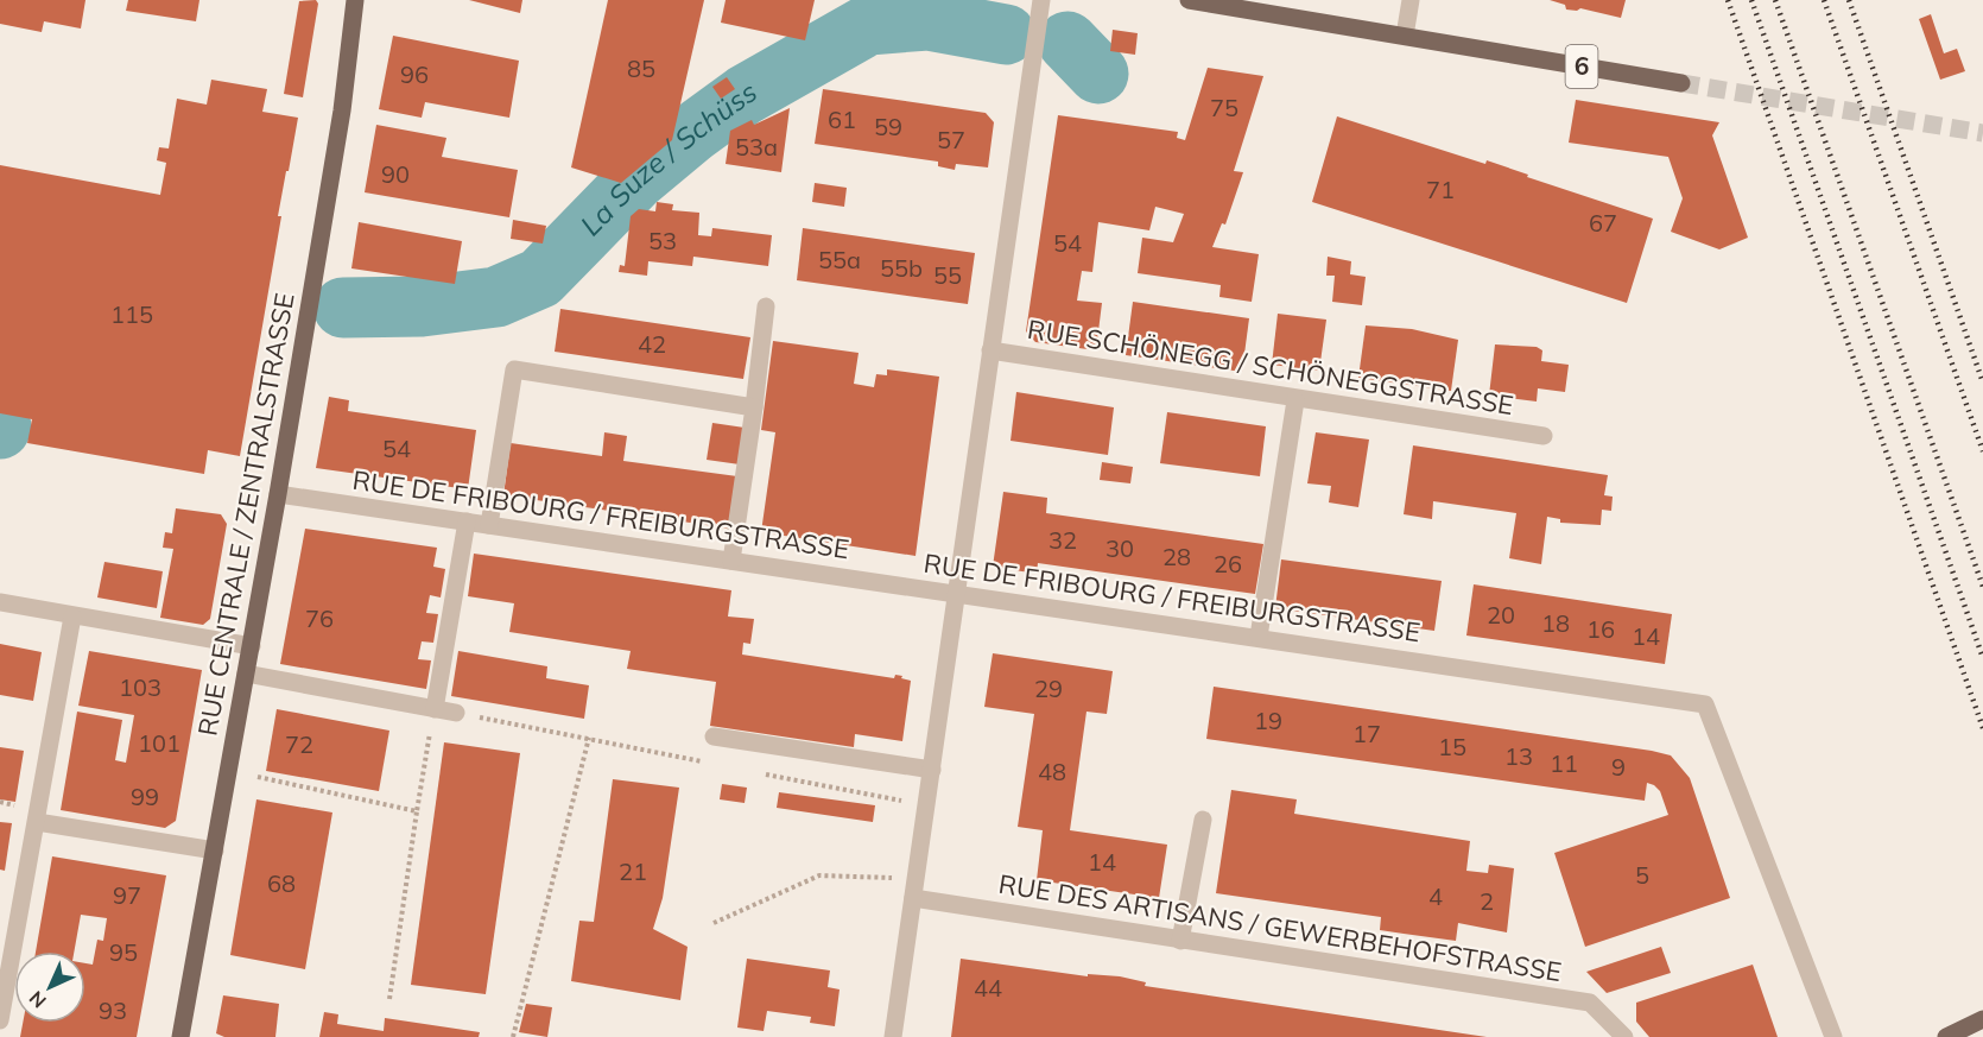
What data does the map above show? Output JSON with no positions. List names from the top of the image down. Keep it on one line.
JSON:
{"streets":{"main road":["6","RUE CENTRALE / ZENTRALSTRASSE"],"street":["RUE SCHÖNEGG / SCHÖNEGGSTRASSE","RUE DE FRIBOURG / FREIBURGSTRASSE","RUE DES ARTISANS / GEWERBEHOFSTRASSE"]},"crossings":[["RUE CENTRALE / ZENTRALSTRASSE","RUE DE FRIBOURG / FREIBURGSTRASSE"]],"water":["La Suze / Schüss"],"house_numbers":["85","96","75","61","59","57","53a","90","71","67","53","54","55a","55b","55","115","42","54","32","30","28","26","20","76","18","16","14","103","29","19","17","101","72","15","13","11","9","48","99","14","21","5","68","97","4","2","95","44","93"],"north":"bottom left"}
